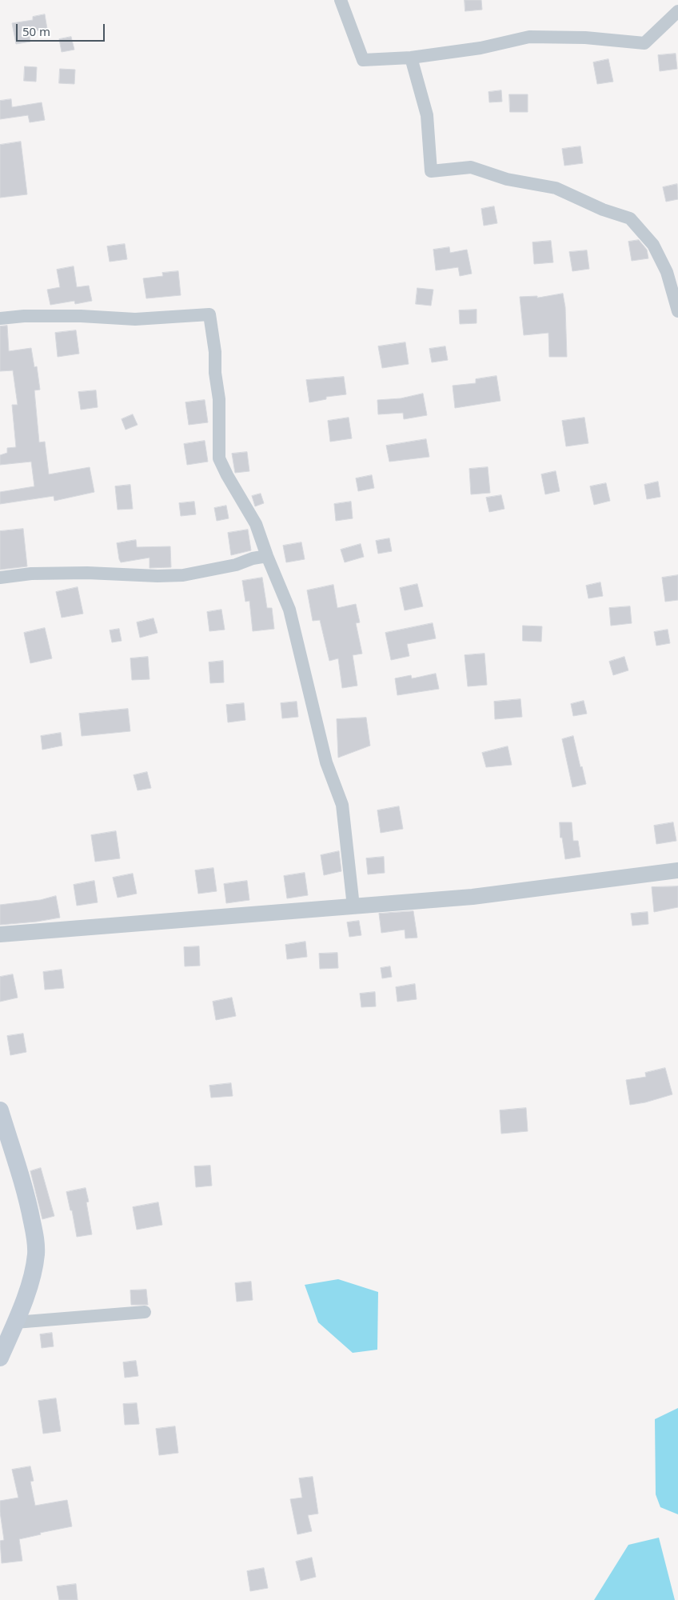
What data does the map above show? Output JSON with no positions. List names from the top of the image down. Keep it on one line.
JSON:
{"scale_bar":"50 m"}
